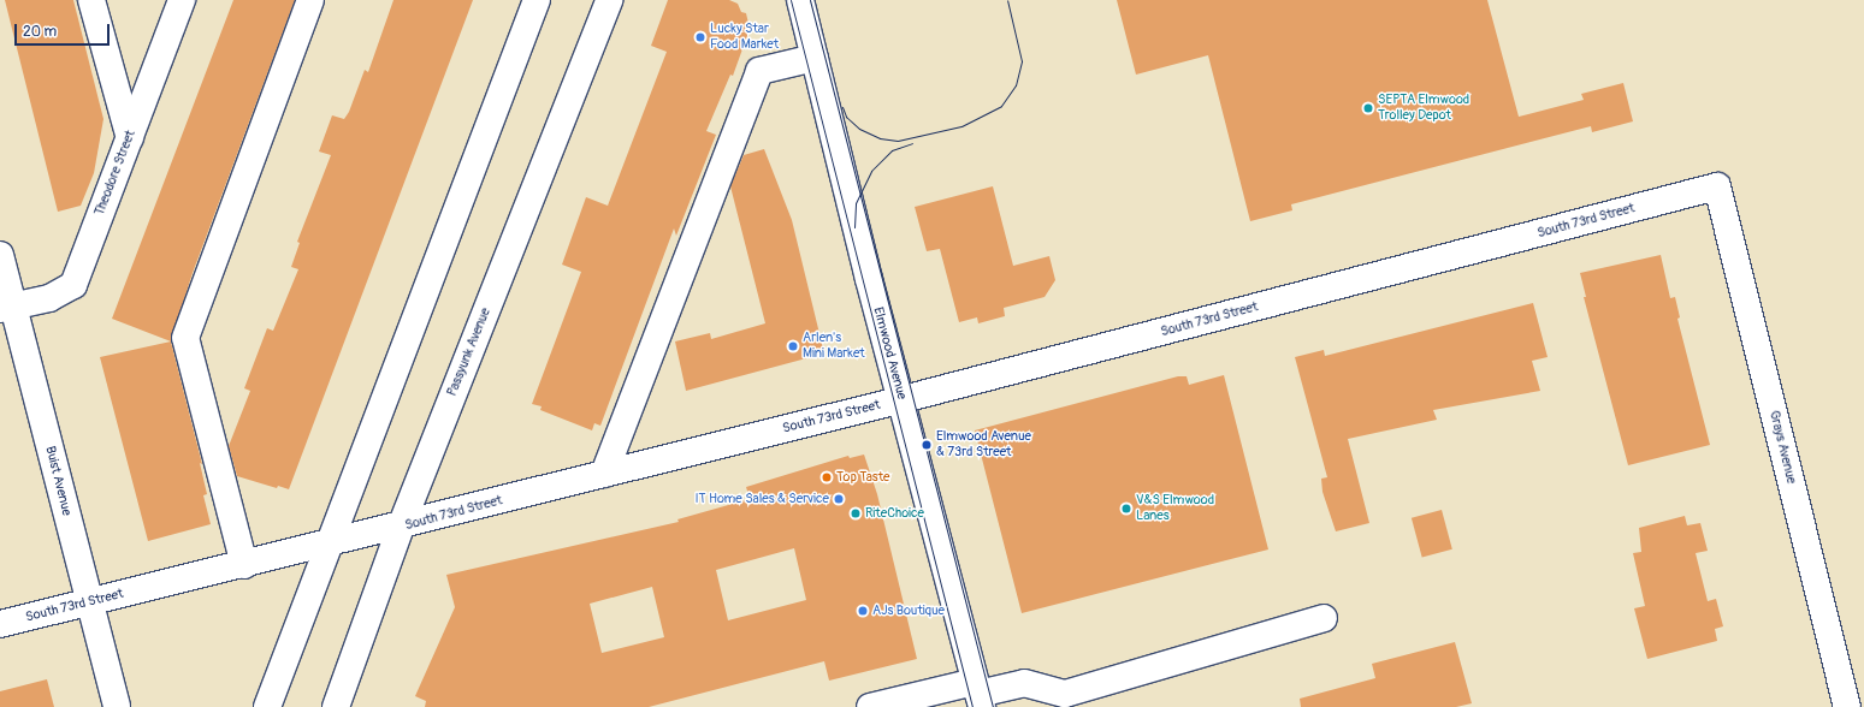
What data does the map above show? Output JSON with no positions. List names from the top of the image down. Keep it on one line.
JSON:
{"streets":{"street":["Theodore Street","South 73rd Street","Passyunk Avenue","Elmwood Avenue","Grays Avenue","Buist Avenue"]},"crossings":[["Theodore Street","Buist Avenue"],["South 73rd Street","Passyunk Avenue"],["South 73rd Street","Elmwood Avenue"],["South 73rd Street","Grays Avenue"],["South 73rd Street","Buist Avenue"]],"places":["Lucky Star Food Market","SEPTA Elmwood Trolley Depot","Arlen's Mini Market","Elmwood Avenue & 73rd Street","Top Taste","IT Home Sales & Service","V&S Elmwood Lanes","RiteChoice","AJs Boutique"],"scale_bar":"20 m"}
